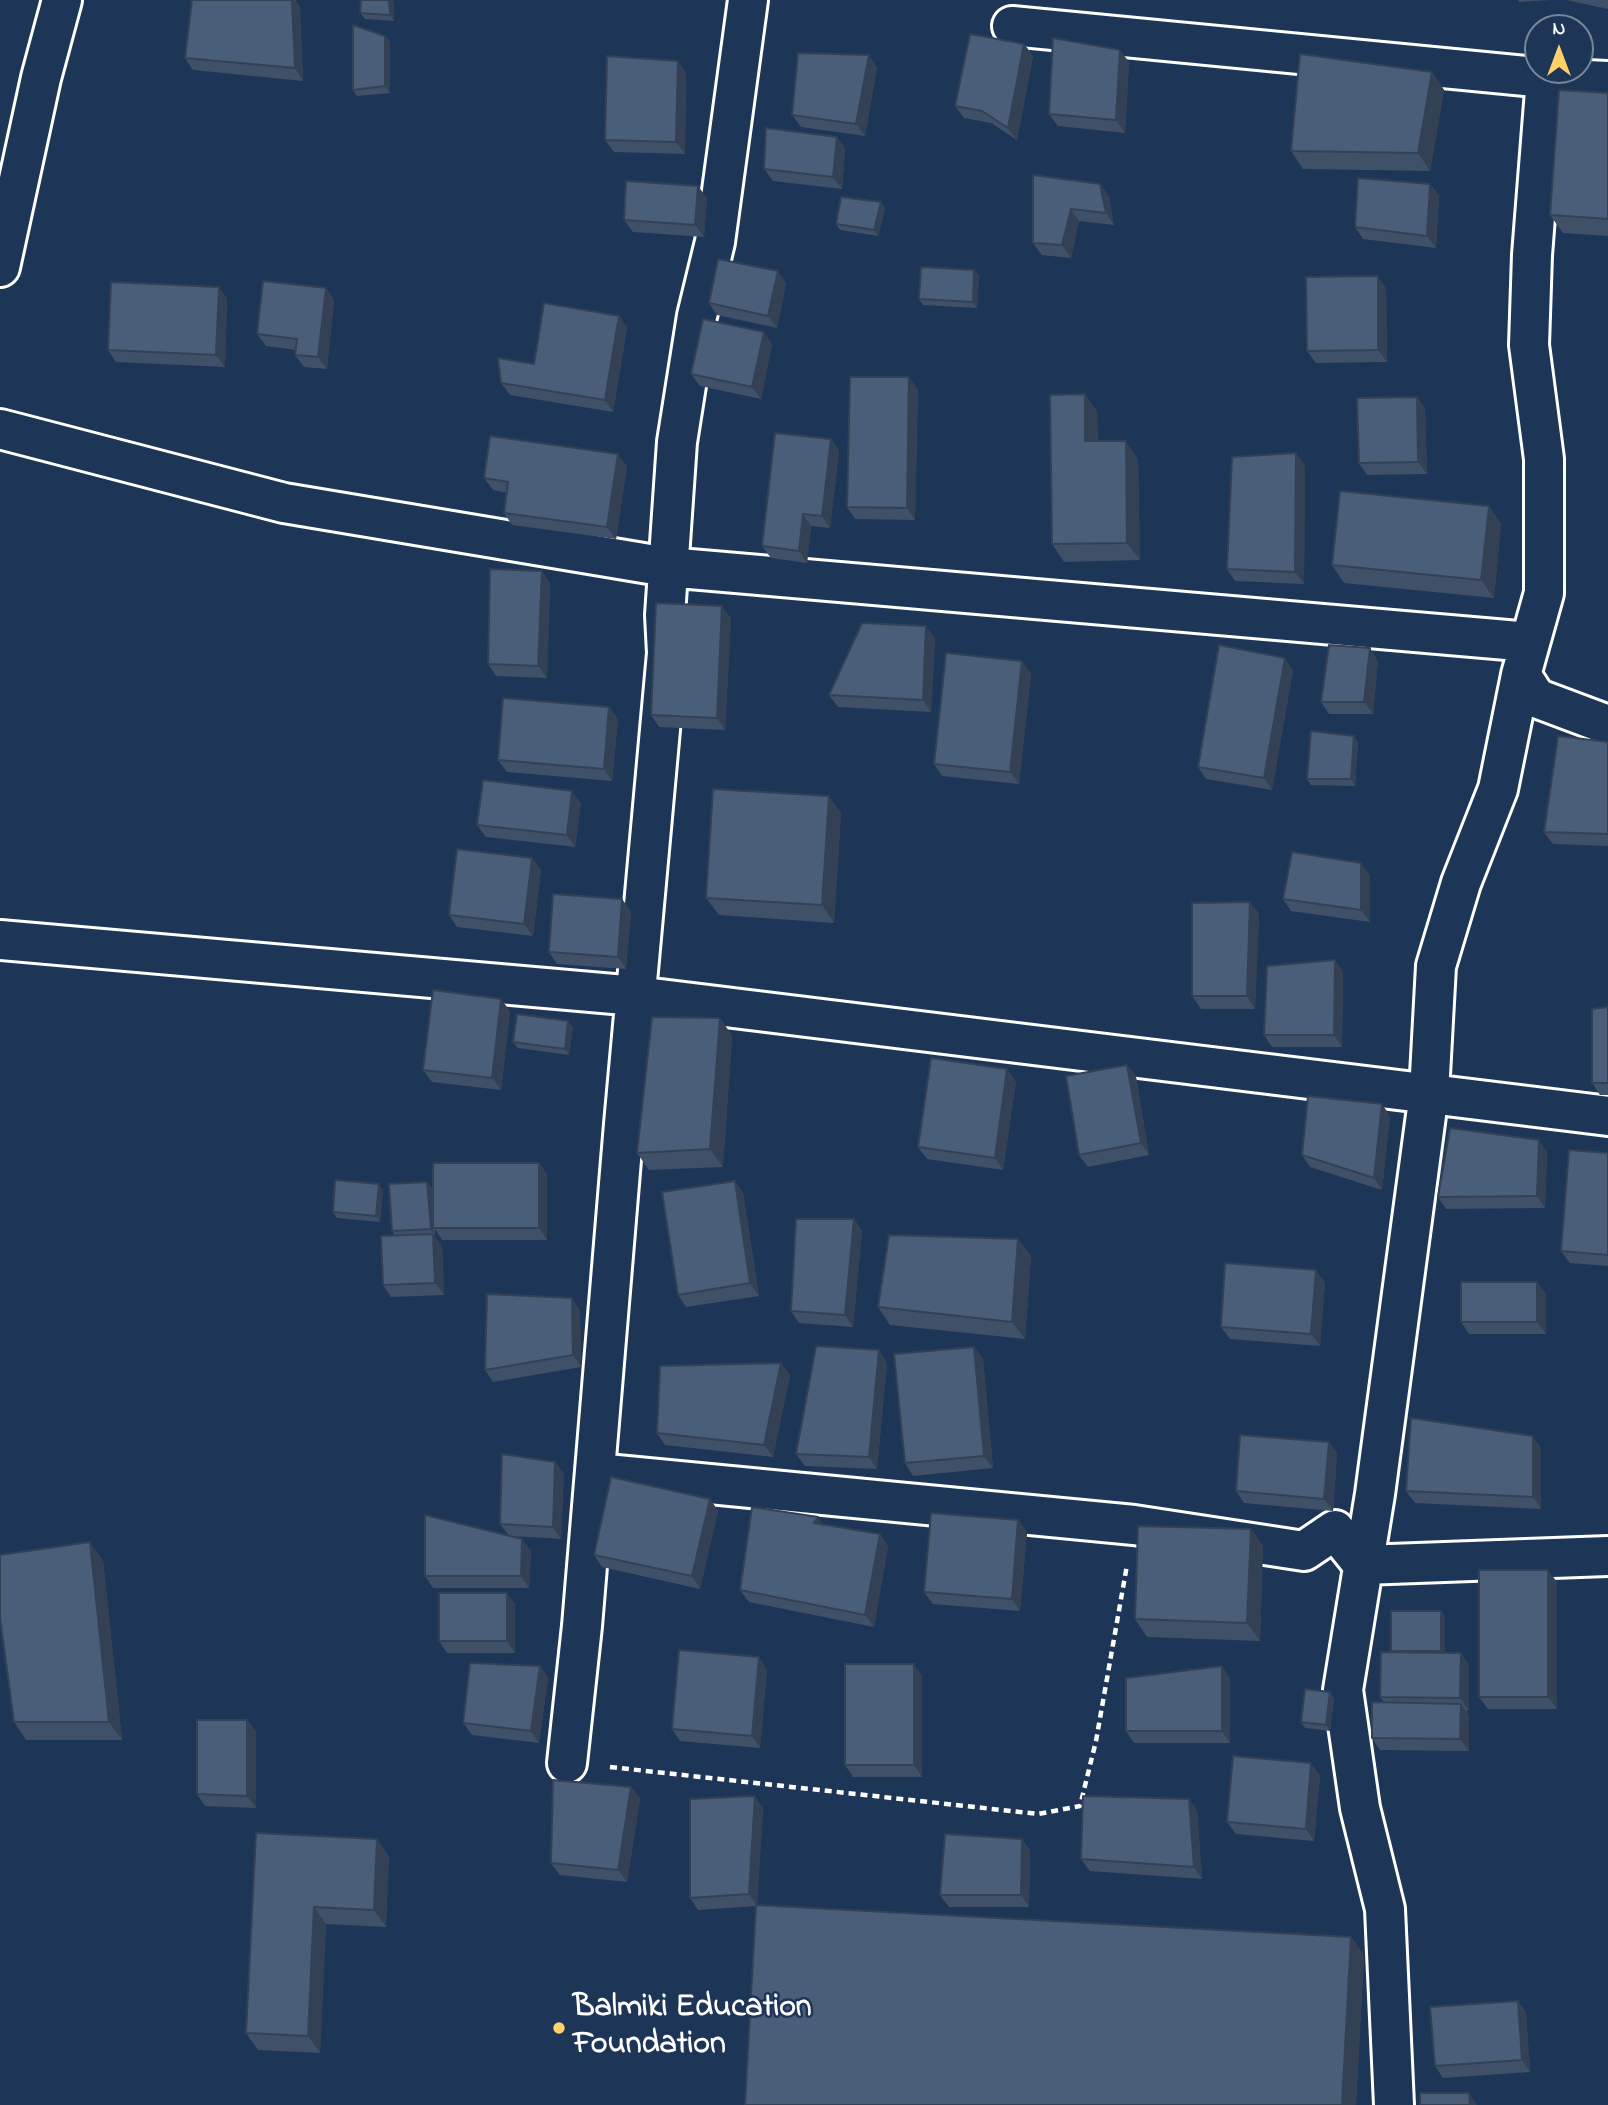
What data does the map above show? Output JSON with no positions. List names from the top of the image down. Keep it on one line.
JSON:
{"places":["Balmiki Education Foundation"],"north":"top"}
